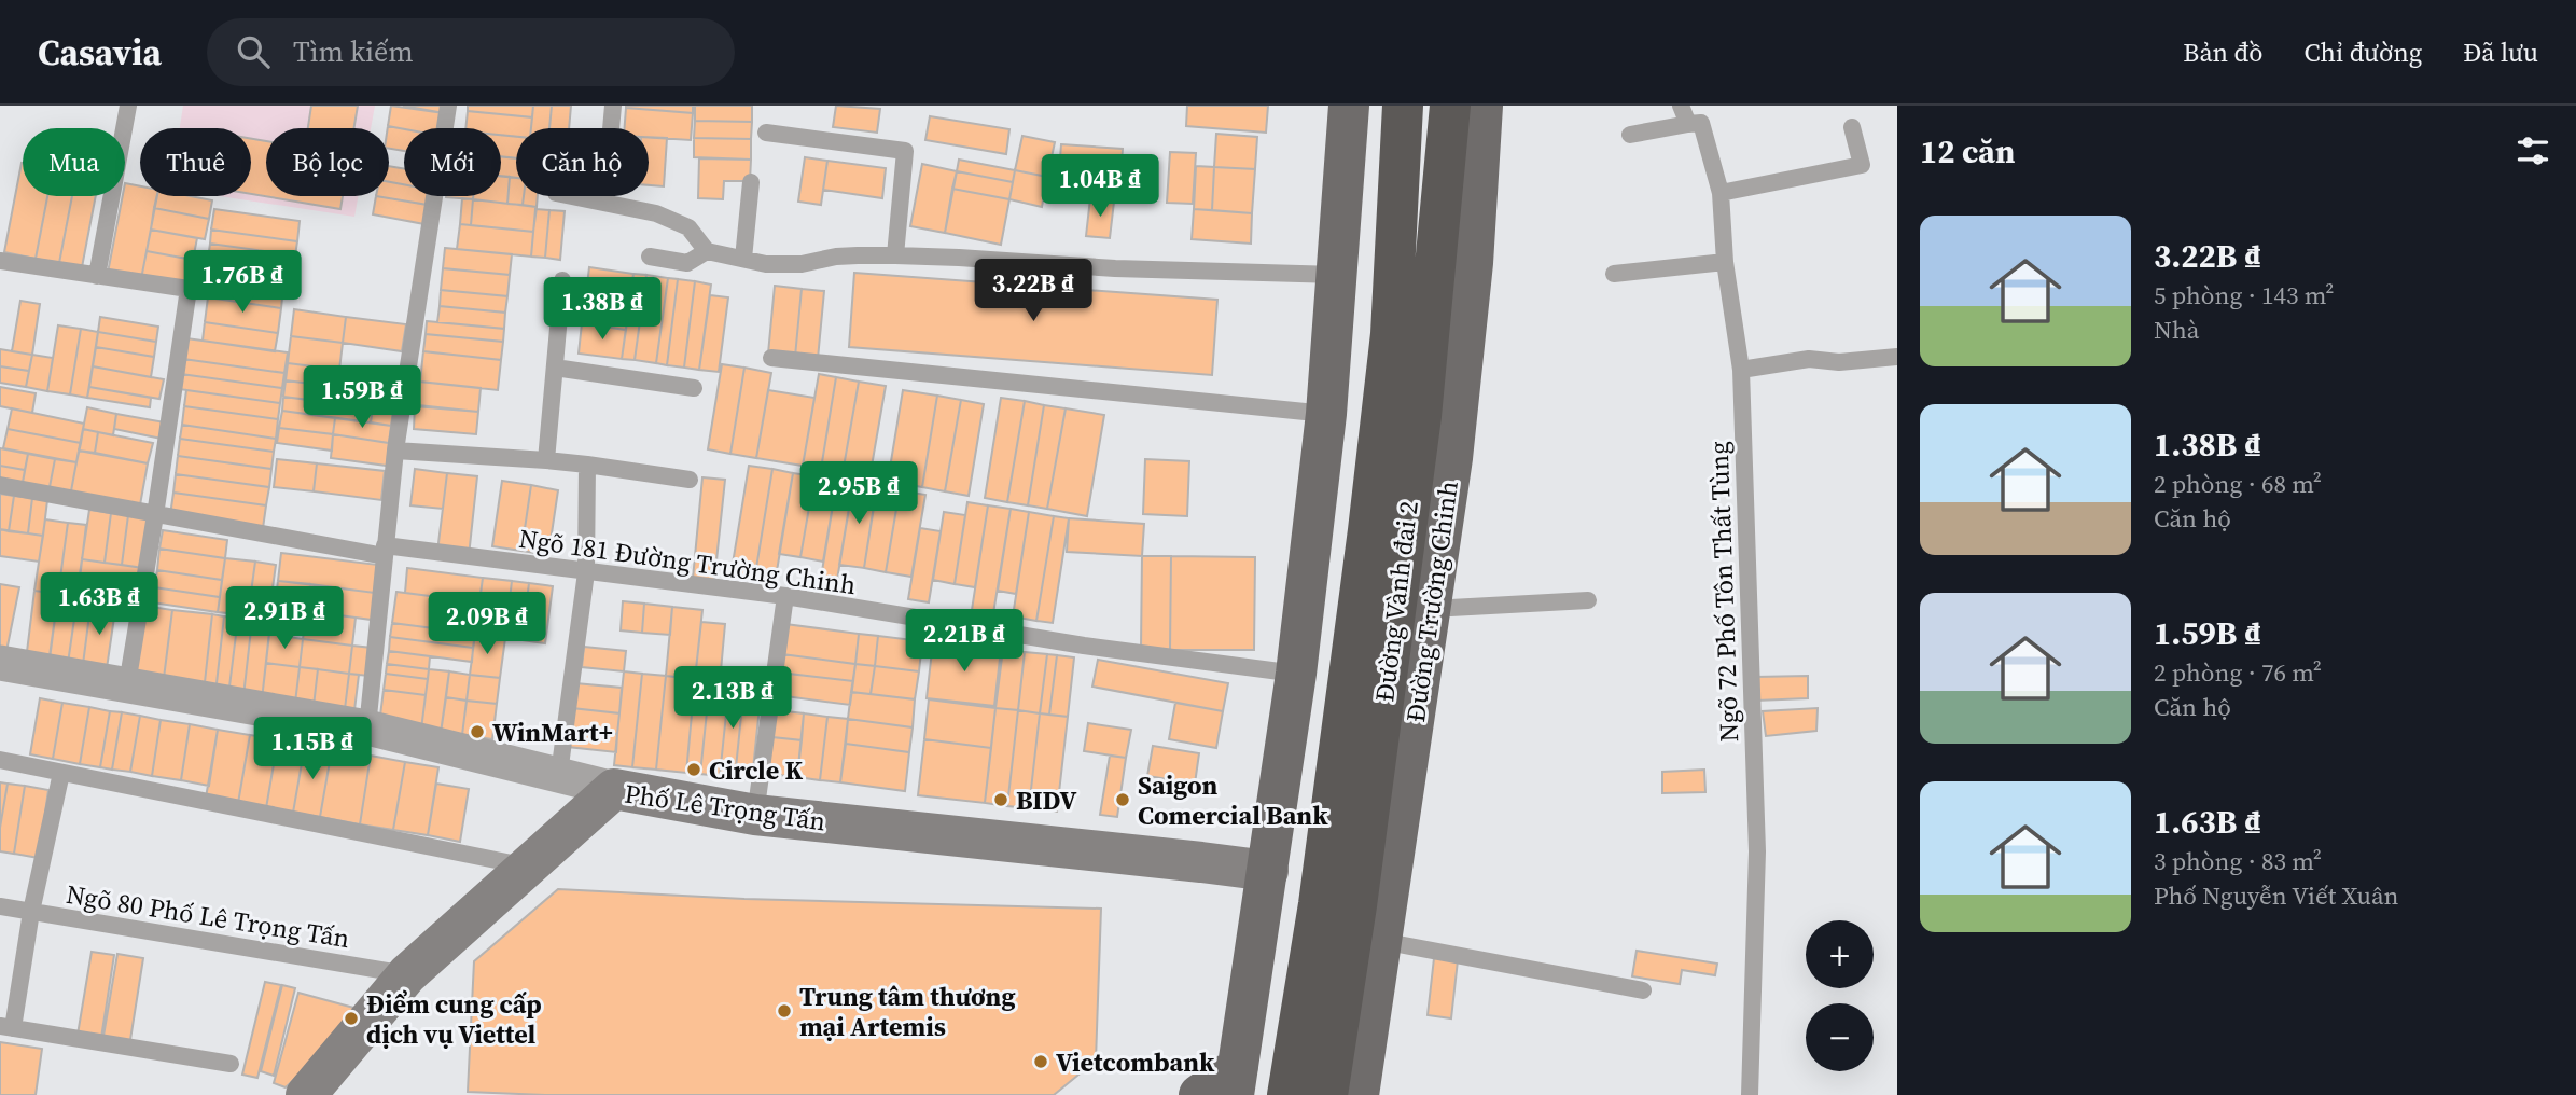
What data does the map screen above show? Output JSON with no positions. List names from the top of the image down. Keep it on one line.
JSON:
{"streets":{"highway":["Đường Vành đai 2"],"main road":["Đường Trường Chinh","Phố Lê Trọng Tấn"],"lane":["Ngõ 181 Đường Trường Chinh","Ngõ 72 Phố Tôn Thất Tùng","Ngõ 80 Phố Lê Trọng Tấn"]},"crossings":[["Đường Vành đai 2","Đường Trường Chinh"],["Phố Lê Trọng Tấn","Ngõ 80 Phố Lê Trọng Tấn"]],"places":["WinMart+","Circle K","BIDV","Saigon Comercial Bank","Trung tâm thương mại Artemis","Điểm cung cấp dịch vụ Viettel","Vietcombank"],"page":{"header":"Casavia","search":"Tìm kiếm","nav":["Bản đồ","Chỉ đường","Đã lưu"],"heading":"12 căn","chip":["Mua","Thuê","Bộ lọc","Mới","Căn hộ"],"price":["1.04B ₫","1.76B ₫","3.22B ₫","1.38B ₫","1.59B ₫","2.95B ₫","1.63B ₫","2.91B ₫","2.09B ₫","2.21B ₫","2.13B ₫","1.15B ₫"],"list":[{"name":"3.22B ₫","note":"5 phòng · 143 m² · Nhà"},{"name":"1.38B ₫","note":"2 phòng · 68 m² · Căn hộ"},{"name":"1.59B ₫","note":"2 phòng · 76 m² · Căn hộ"},{"name":"1.63B ₫","note":"3 phòng · 83 m² · Phố Nguyễn Viết Xuân"}],"map_buttons":["+","−"]}}
